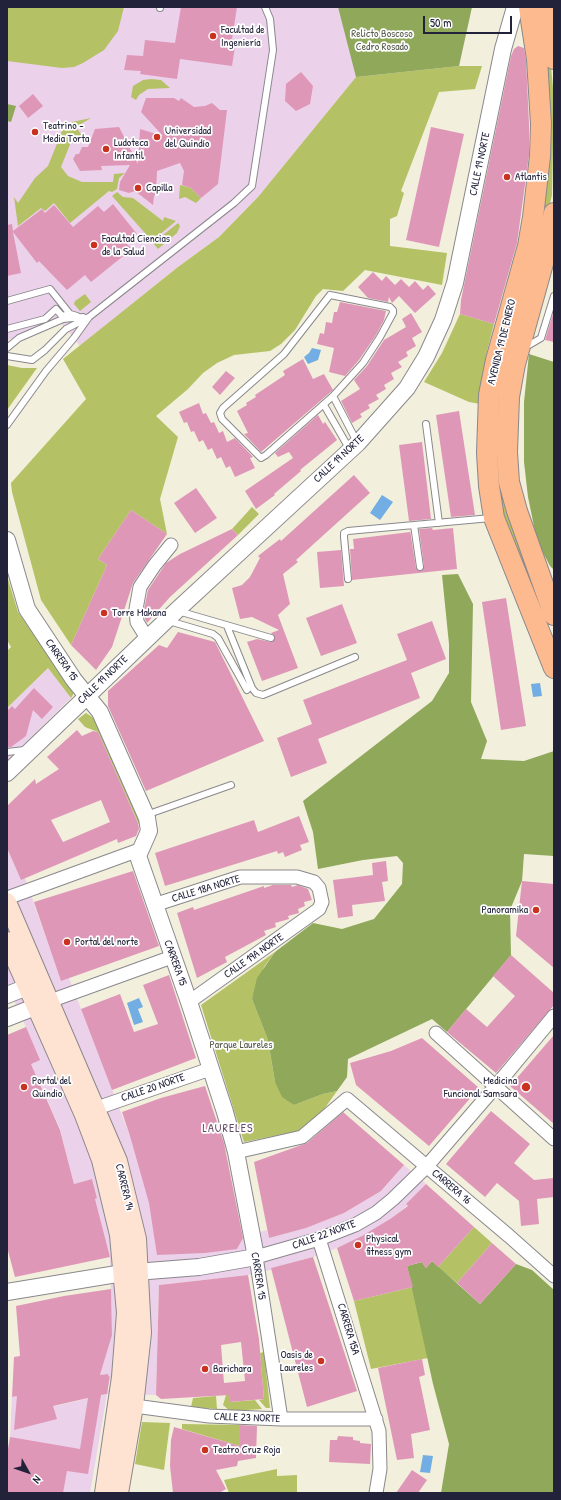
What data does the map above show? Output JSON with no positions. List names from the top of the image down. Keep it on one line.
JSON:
{"streets":{"main road":["AVENIDA 19 DE ENERO","CARRERA 14"],"street":["CALLE 19 NORTE","CARRERA 15","CALLE 18A NORTE","CALLE 19A NORTE","CALLE 20 NORTE","CARRERA 16","CALLE 22 NORTE","CARRERA 15A","CALLE 23 NORTE"]},"crossings":[["CALLE 19 NORTE","CARRERA 15"],["CARRERA 15","CALLE 18A NORTE"],["CARRERA 15","CALLE 19A NORTE"],["CARRERA 15","CALLE 20 NORTE"],["CARRERA 15","CARRERA 16"],["CARRERA 15","CALLE 22 NORTE"],["CARRERA 15","CALLE 23 NORTE"],["CALLE 18A NORTE","CALLE 19A NORTE"],["CALLE 20 NORTE","CARRERA 14"],["CARRERA 14","CALLE 22 NORTE"],["CARRERA 14","CALLE 23 NORTE"],["CARRERA 16","CALLE 22 NORTE"],["CALLE 22 NORTE","CARRERA 15A"],["CARRERA 15A","CALLE 23 NORTE"]],"districts":["LAURELES"],"parks":["Relicto Boscoso Cedro Rosado","Parque Laureles"],"places":["Facultad de Ingeniería","Teatrino - Media Torta","Universidad del Quindío","Ludoteca Infantil","Atlantis","Capilla","Facultad Ciencias de la Salud","Torre Makana","Panoramika","Portal del norte","Portal del Quindio","Medicina Funcional Samsara","Physical fitness gym","Oasis de Laureles","Barichara","Teatro Cruz Roja"],"scale_bar":"50 m","north":"bottom right"}
